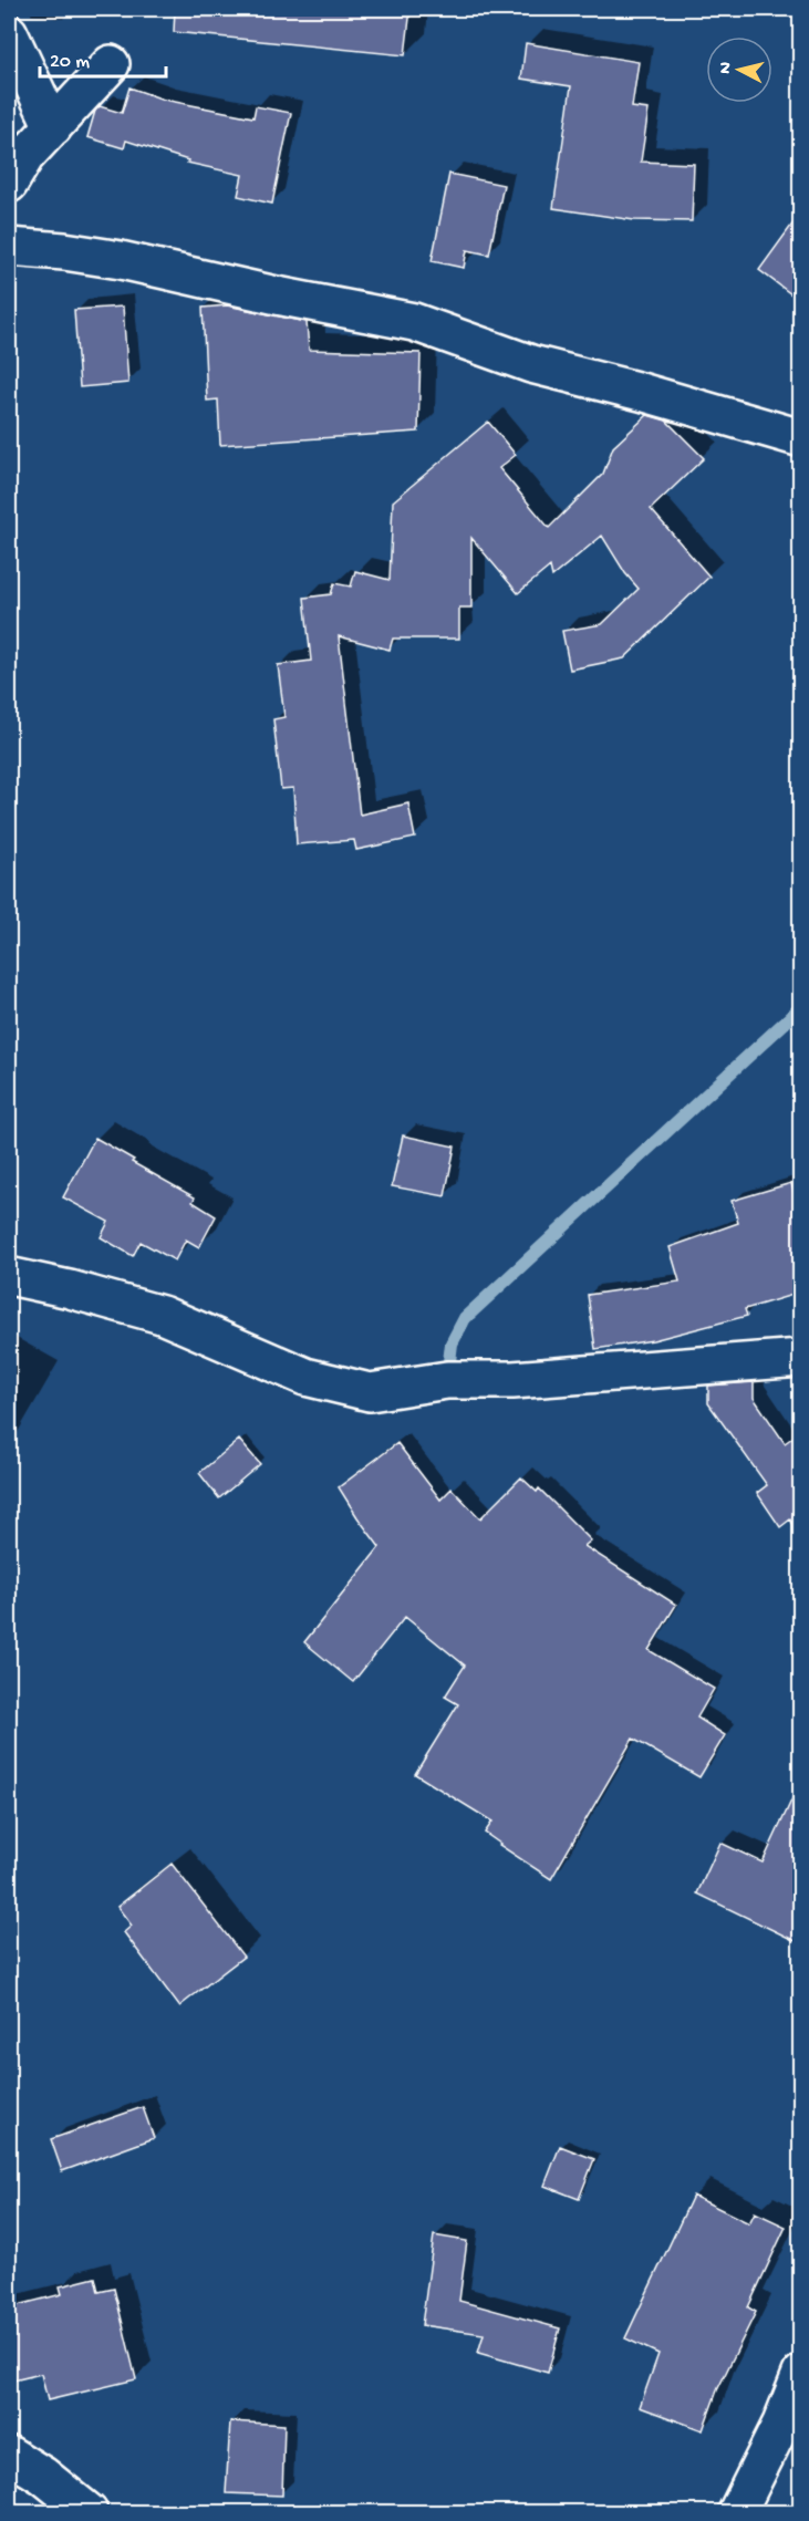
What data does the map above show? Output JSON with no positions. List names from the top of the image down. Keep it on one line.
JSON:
{"scale_bar":"20 m","north":"left"}
